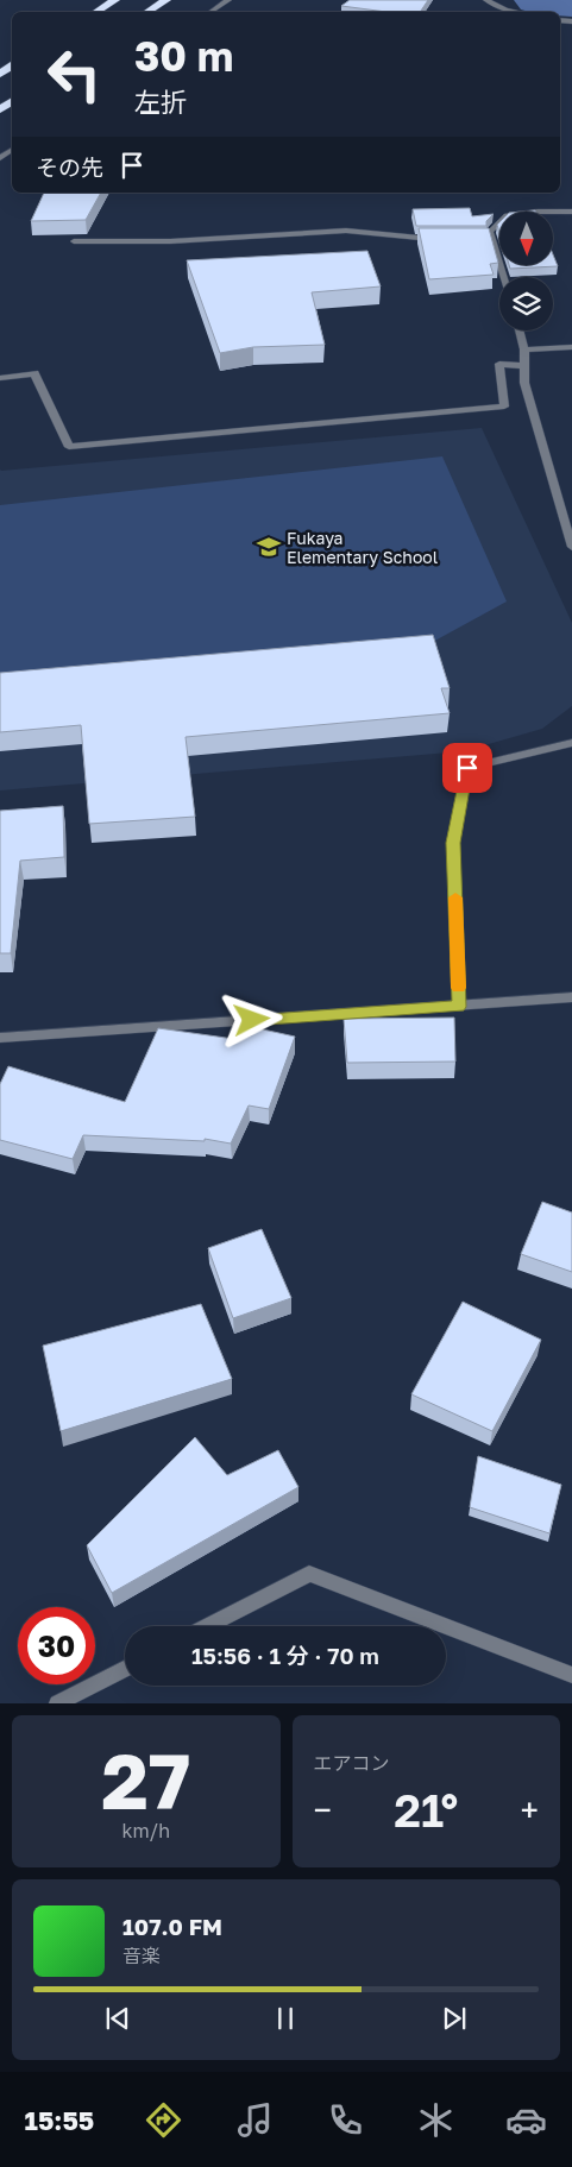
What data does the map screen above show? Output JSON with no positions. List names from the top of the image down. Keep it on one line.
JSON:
{"places":{"school or university":["Fukaya Elementary School"]},"north":"bottom","page":{"turn":["30 m","左折"],"then":"その先","limit":"30","trip":"15:56 · 1 分 · 70 m","tile":[["27","km/h"],"エアコン"],"heat":["−","21°","+"],"song":["107.0 FM","音楽"],"tabs":"15:55"}}
